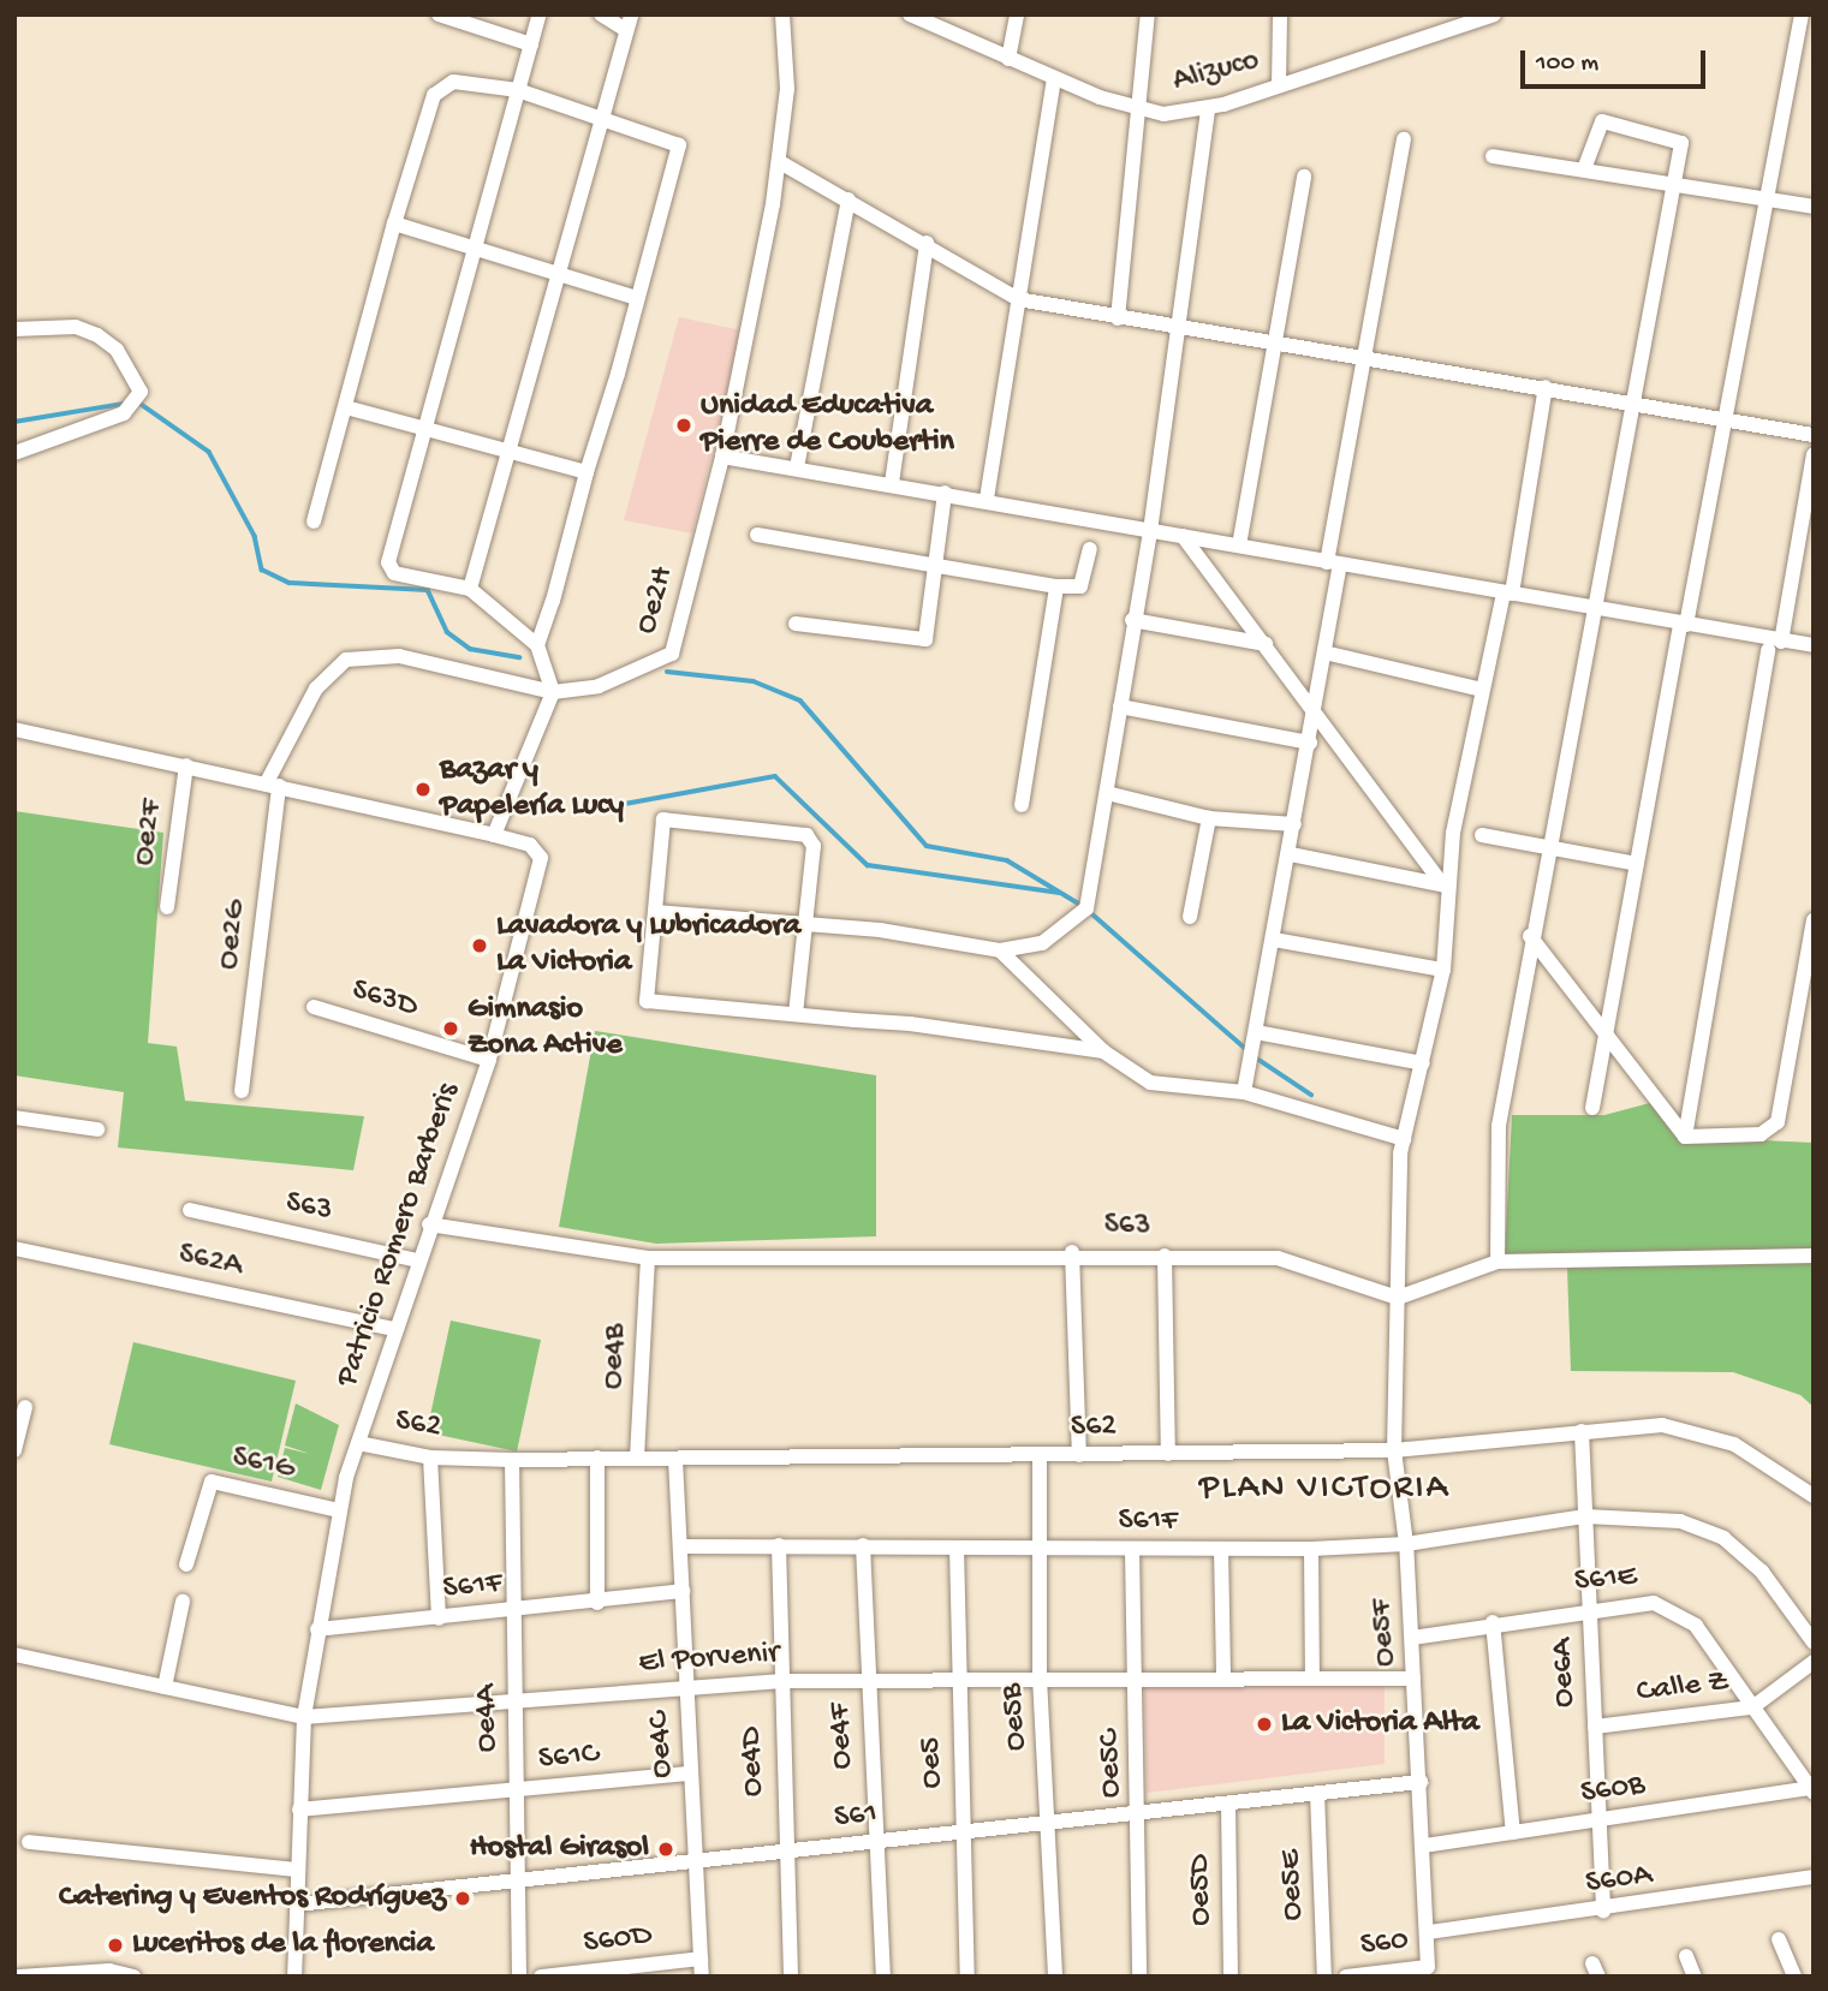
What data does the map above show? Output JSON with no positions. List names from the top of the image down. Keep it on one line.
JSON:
{"streets":{"street":["Alizuco","Oe2H","Oe2F","Oe2G","S63D","S63","Patricio Romero Barberis","S62A","Oe4B","S62","S61G","S61F","S61E","Oe5F","El Porvenir","Oe6A","Calle Z","Oe5B","Oe4A","Oe4F","Oe4C","S61C","Oe4D","Oe5","Oe5C","S60B","S61","S60A","Oe5E","Oe5D","S60D","S60"]},"crossings":[["Oe2H","Oe2G"],["Oe2H","Patricio Romero Barberis"],["Oe2F","Patricio Romero Barberis"],["Oe2G","Patricio Romero Barberis"],["S63D","Patricio Romero Barberis"],["S63","Patricio Romero Barberis"],["S63","Oe4B"],["S63","Oe5F"],["Patricio Romero Barberis","S62A"],["Patricio Romero Barberis","S62"],["Patricio Romero Barberis","S61G"],["Patricio Romero Barberis","S61F"],["Patricio Romero Barberis","El Porvenir"],["Patricio Romero Barberis","S61C"],["Patricio Romero Barberis","S61"],["Oe4B","S62"],["S62","Oe5F"],["S62","Oe6A"],["S62","Oe5B"],["S62","Oe4A"],["S62","Oe4C"],["S61F","Oe5F"],["S61F","Oe6A"],["S61F","Oe5B"],["S61F","Oe4A"],["S61F","Oe4F"],["S61F","Oe4C"],["S61F","Oe4D"],["S61F","Oe5"],["S61F","Oe5C"],["S61E","Oe5F"],["S61E","Oe6A"],["S61E","Calle Z"],["S61E","S60B"],["Oe5F","El Porvenir"],["Oe5F","S60B"],["Oe5F","S61"],["Oe5F","S60A"],["Oe5F","S60"],["El Porvenir","Oe5B"],["El Porvenir","Oe4A"],["El Porvenir","Oe4F"],["El Porvenir","Oe4C"],["El Porvenir","Oe4D"],["El Porvenir","Oe5"],["El Porvenir","Oe5C"],["Oe6A","Calle Z"],["Oe6A","S60B"],["Oe6A","S60A"],["Oe5B","S61"],["Oe4A","S61C"],["Oe4A","S61"],["Oe4F","S61"],["Oe4C","S61C"],["Oe4C","S61"],["Oe4C","S60D"],["Oe4D","S61"],["Oe5","S61"],["Oe5C","S61"],["S61","Oe5E"],["S61","Oe5D"]],"districts":["PLAN VICTORIA"],"places":["Unidad Educativa Pierre de Coubertin","Bazar y Papelería Lucy","Lavadora y Lubricadora La Victoria","Gimnasio Zona Active","La Victoria Alta","Hostal Girasol","Catering y Eventos Rodríguez","Luceritos de la florencia"],"scale_bar":"100 m"}
